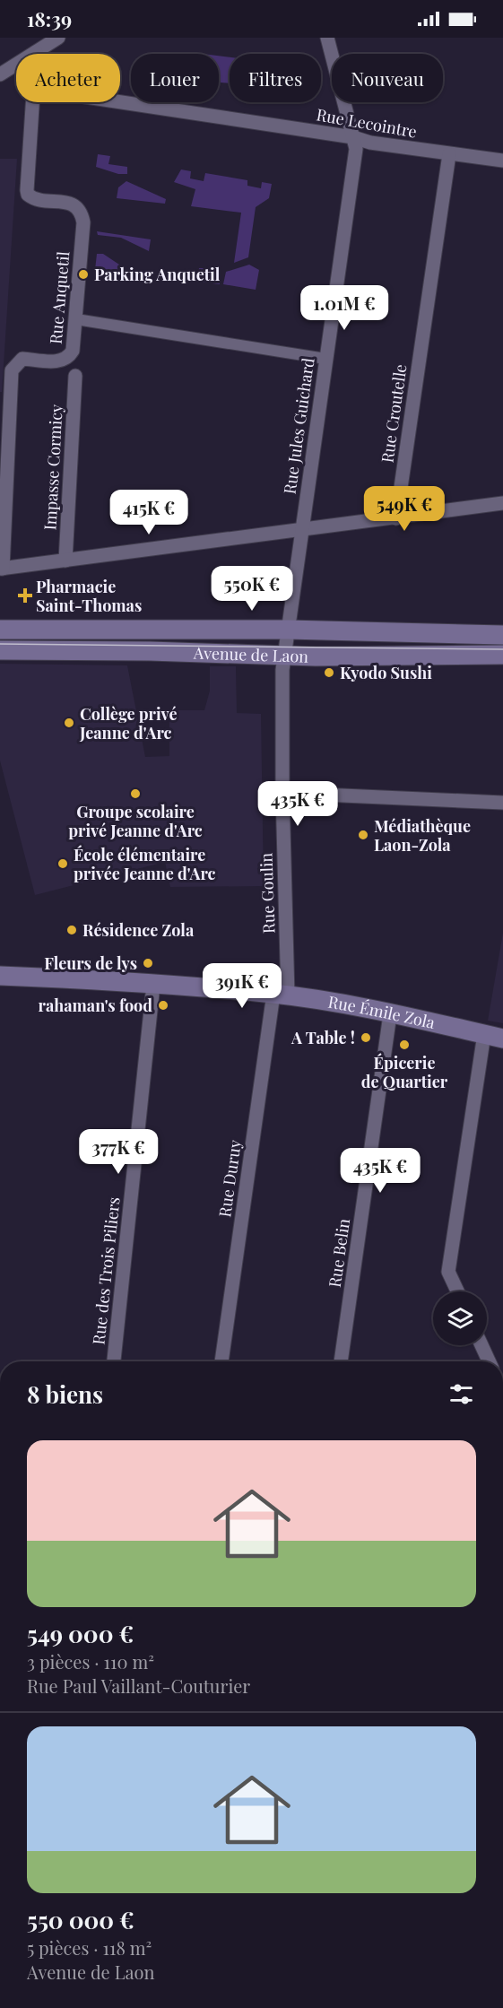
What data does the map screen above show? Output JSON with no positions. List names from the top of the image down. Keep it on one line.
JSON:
{"streets":{"main road":["Avenue de Laon","Rue Émile Zola"],"street":["Rue Lecointre","Rue Anquetil","Rue Croutelle","Rue Jules Guichard","Impasse Cormicy","Rue Goulin","Rue Duruy","Rue Belin","Rue des Trois Piliers"]},"crossings":[["Rue Lecointre","Rue Croutelle"],["Rue Lecointre","Rue Jules Guichard"],["Rue Jules Guichard","Avenue de Laon"],["Rue Jules Guichard","Rue Goulin"],["Avenue de Laon","Rue Goulin"],["Rue Goulin","Rue Émile Zola"],["Rue Goulin","Rue Duruy"],["Rue Émile Zola","Rue Duruy"],["Rue Émile Zola","Rue Belin"],["Rue Émile Zola","Rue des Trois Piliers"]],"places":{"other":["Parking Anquetil","Kyodo Sushi","Collège privé Jeanne d'Arc","Groupe scolaire privé Jeanne d'Arc","Médiathèque Laon-Zola","École élémentaire privée Jeanne d'Arc","Résidence Zola","Fleurs de lys","rahaman's food","A Table !","Épicerie de Quartier"],"health":["Pharmacie Saint-Thomas"]},"page":{"status":"18:39","chip":["Acheter","Louer","Filtres","Nouveau"],"price":["1.01M €","549K €","415K €","550K €","435K €","391K €","377K €","435K €"],"heading":"8 biens","list":[{"name":"549 000 €","note":"3 pièces · 110 m² · Rue Paul Vaillant-Couturier"},{"name":"550 000 €","note":"5 pièces · 118 m² · Avenue de Laon"}]}}
